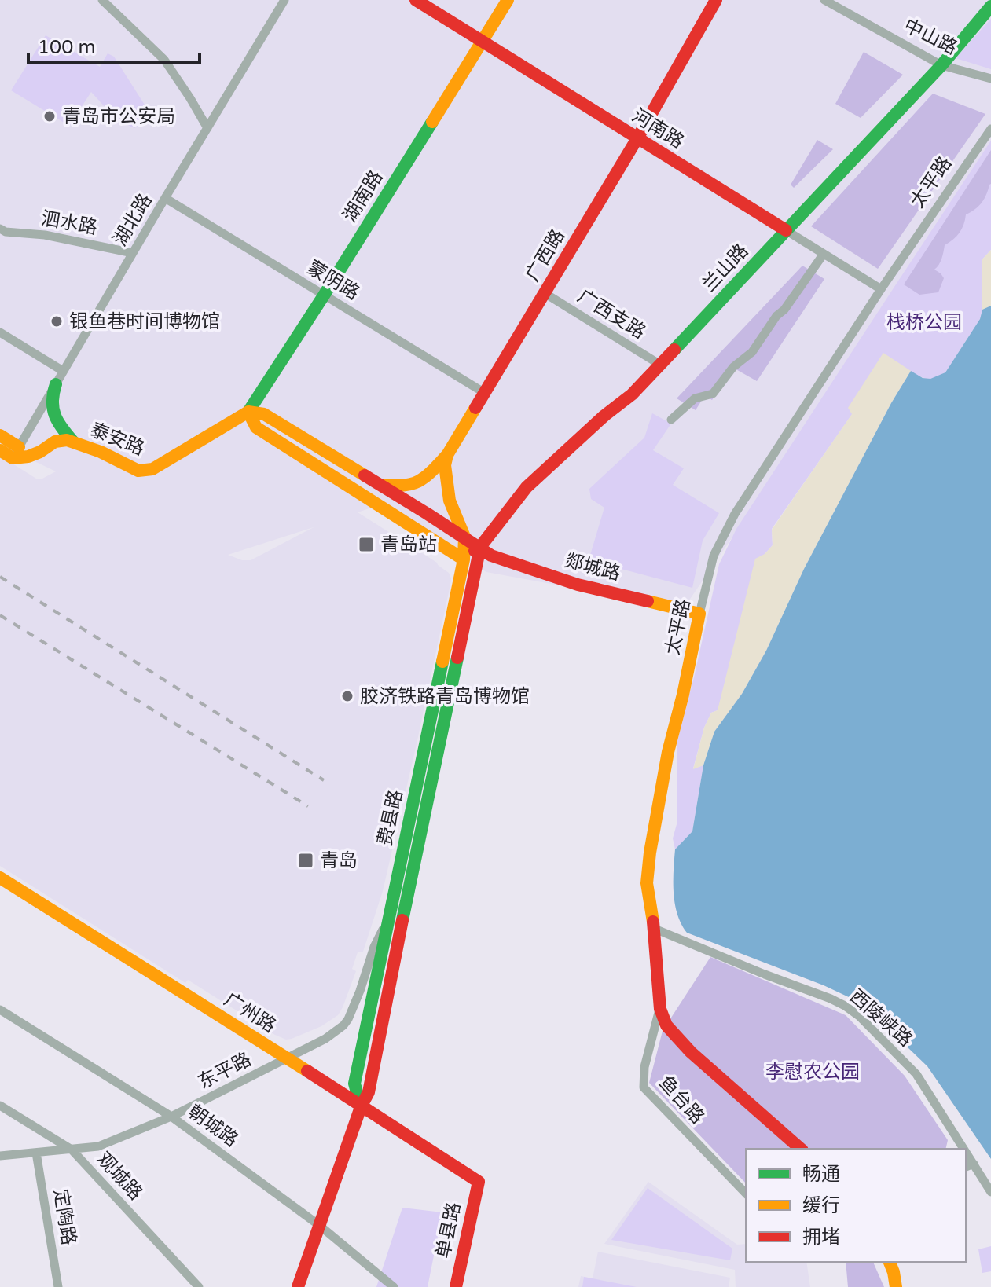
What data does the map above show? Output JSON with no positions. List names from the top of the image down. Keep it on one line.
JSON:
{"streets":{"main road":["河南路","太平路","湖南路","广西路","兰山路","泰安路","郯城路","费县路","广州路","单县路"],"street":["中山路","湖北路","泗水路","蒙阴路","广西支路","西陵峡路","东平路","鱼台路","朝城路","观城路","定陶路"]},"crossings":[["中山路","兰山路"],["河南路","太平路"],["河南路","湖南路"],["河南路","广西路"],["河南路","兰山路"],["太平路","郯城路"],["太平路","西陵峡路"],["太平路","鱼台路"],["湖南路","蒙阴路"],["湖南路","泰安路"],["湖北路","泗水路"],["湖北路","蒙阴路"],["湖北路","泰安路"],["广西路","蒙阴路"],["广西路","广西支路"],["兰山路","广西支路"],["兰山路","郯城路"],["兰山路","费县路"],["郯城路","费县路"],["费县路","广州路"],["费县路","东平路"],["费县路","朝城路"],["广州路","东平路"],["广州路","单县路"],["东平路","朝城路"],["东平路","观城路"],["东平路","定陶路"]],"parks":["栈桥公园","李慰农公园"],"places":{"other":["青岛市公安局","银鱼巷时间博物馆","胶济铁路青岛博物馆"],"transit":["青岛站","青岛"]},"legend":["畅通","缓行","拥堵"],"scale_bar":"100 m"}
